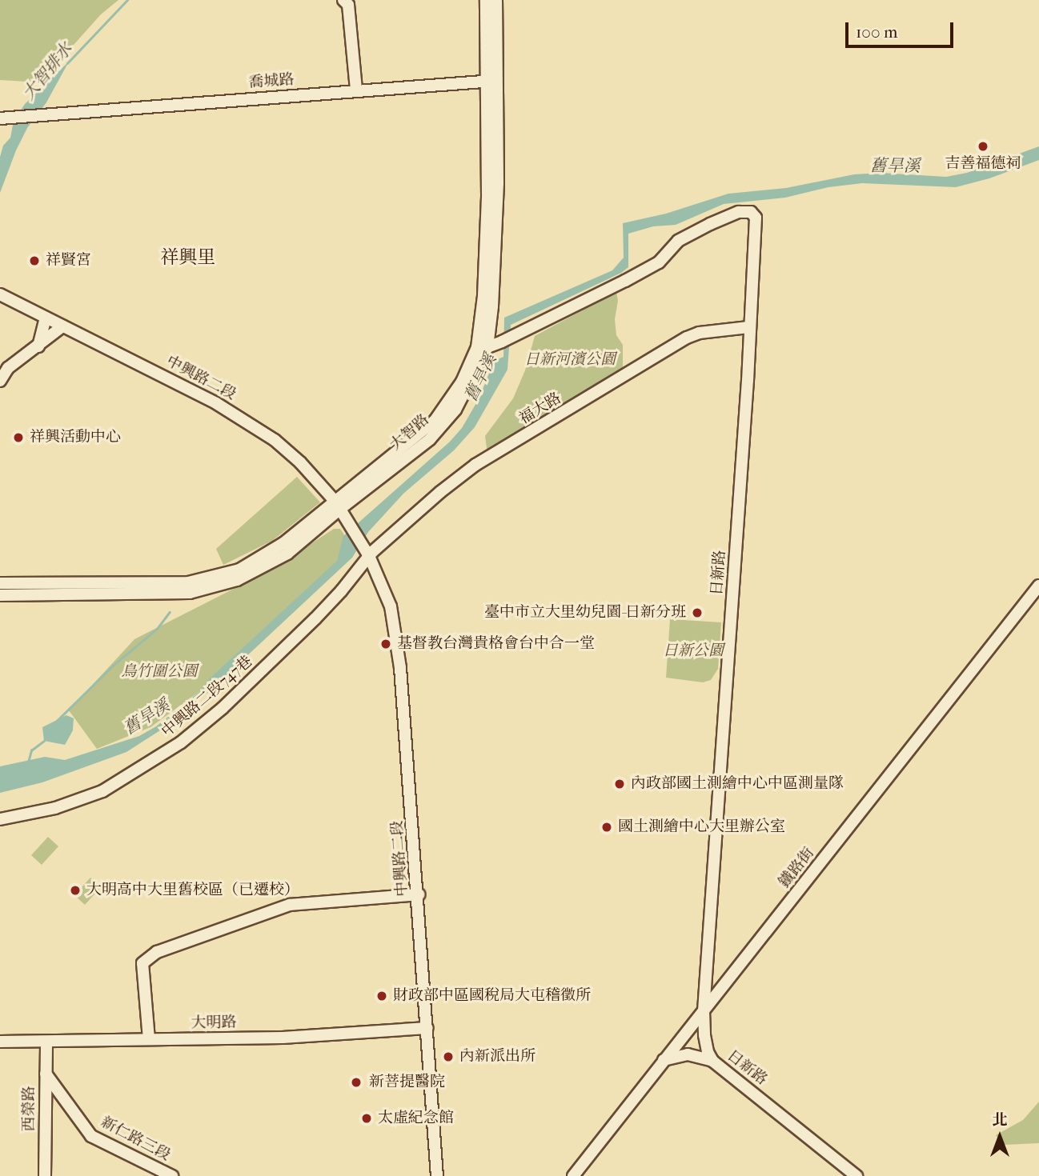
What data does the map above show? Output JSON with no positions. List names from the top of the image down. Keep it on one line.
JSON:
{"streets":{"street":["喬城路","中興路二段","福大路","大智路","日新路","中興路二段747巷","鐵路街","大明路","西榮路","新仁路三段"]},"crossings":[["喬城路","大智路"],["中興路二段","福大路"],["中興路二段","大智路"],["中興路二段","中興路二段747巷"],["中興路二段","大明路"],["福大路","日新路"],["福大路","中興路二段747巷"],["大智路","日新路"],["日新路","鐵路街"],["大明路","西榮路"],["西榮路","新仁路三段"]],"districts":["祥興里"],"water":["大智排水","舊旱溪"],"parks":["日新河濱公園","日新公園","鳥竹圍公園"],"places":["吉善福德祠","祥賢宮","祥興活動中心","臺中市立大里幼兒園-日新分班","基督教台灣貴格會台中合一堂","內政部國土測繪中心中區測量隊","國土測繪中心大里辦公室","大明高中大里舊校區（已遷校）","財政部中區國稅局大屯稽徵所","內新派出所","新菩提醫院","太虛紀念館"],"scale_bar":"100 m","north":"top"}
